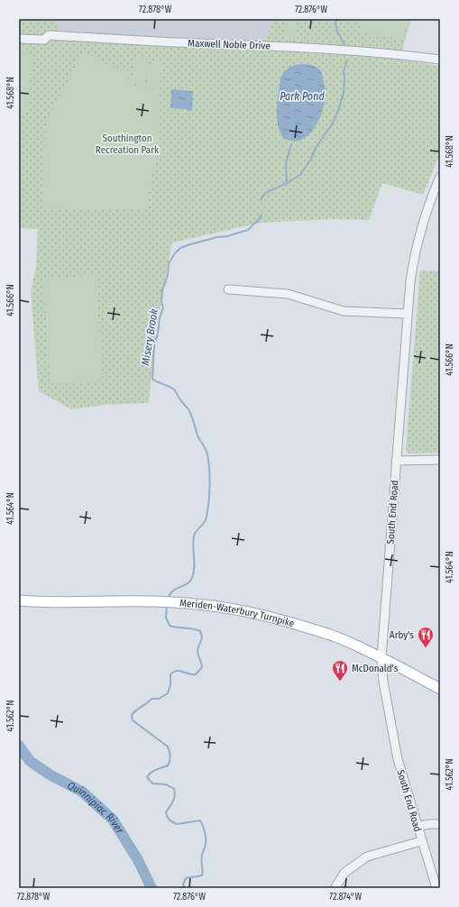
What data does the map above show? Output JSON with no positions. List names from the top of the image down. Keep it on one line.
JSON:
{"streets":{"main road":["Meriden-Waterbury Turnpike"],"street":["Maxwell Noble Drive","South End Road"]},"crossings":[["South End Road","Meriden-Waterbury Turnpike"]],"water":["Park Pond","Misery Brook","Quinnipiac River"],"parks":["Southington Recreation Park"],"places":{"restaurant":["Arby's","McDonald's"]},"coordinates":["72.878°W","72.876°W","41.568°N","41.566°N","41.564°N","41.562°N","72.874°W"]}
